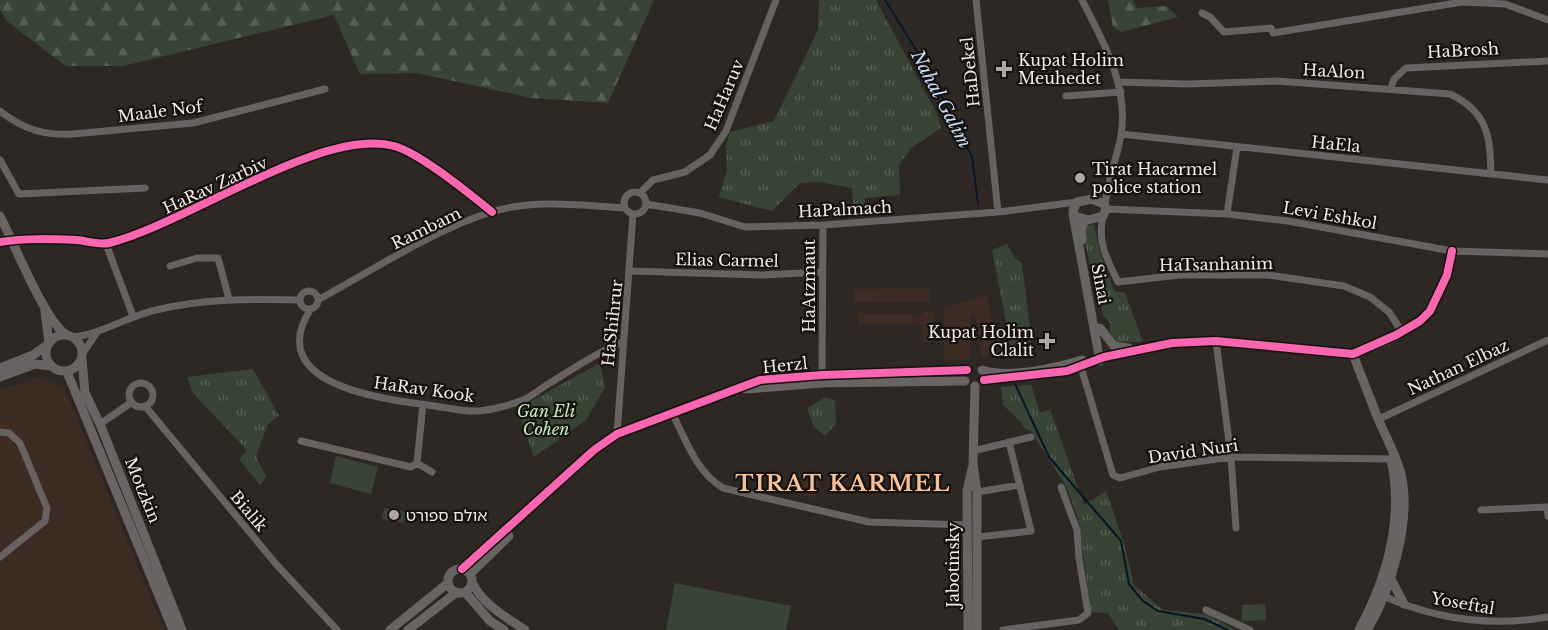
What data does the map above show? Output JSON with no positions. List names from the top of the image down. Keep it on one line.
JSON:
{"streets":{"street":["HaBrosh","HaAlon","HaDekel","HaHaruv","Maale Nof","HaEla","HaRav Zarbiv","HaPalmach","Levi Eshkol","Rambam","Elias Carmel","HaTsanhanim","Sinai","HaAtzmaut","HaShihrur","Herzl","Nathan Elbaz","HaRav Kook","David Nuri","Motzkin","Bialik","Jabotinsky","Yoseftal"]},"crossings":[["HaBrosh","HaAlon"],["HaAlon","HaEla"],["HaDekel","HaPalmach"],["HaHaruv","HaPalmach"],["HaHaruv","Rambam"],["HaHaruv","HaShihrur"],["HaRav Zarbiv","Rambam"],["HaPalmach","Rambam"],["HaPalmach","Sinai"],["HaPalmach","HaAtzmaut"],["HaPalmach","HaShihrur"],["Levi Eshkol","HaTsanhanim"],["Rambam","HaShihrur"],["Rambam","HaRav Kook"],["Rambam","Motzkin"],["Elias Carmel","HaAtzmaut"],["Elias Carmel","HaShihrur"],["HaAtzmaut","Herzl"],["HaShihrur","Herzl"],["HaShihrur","HaRav Kook"],["Herzl","Jabotinsky"]],"districts":["TIRAT KARMEL"],"water":["Nahal Galim"],"parks":["Gan Eli Cohen"],"places":{"health":["Kupat Holim Meuhedet","Kupat Holim Clalit"],"other":["Tirat Hacarmel police station","אולם ספורט"]}}
